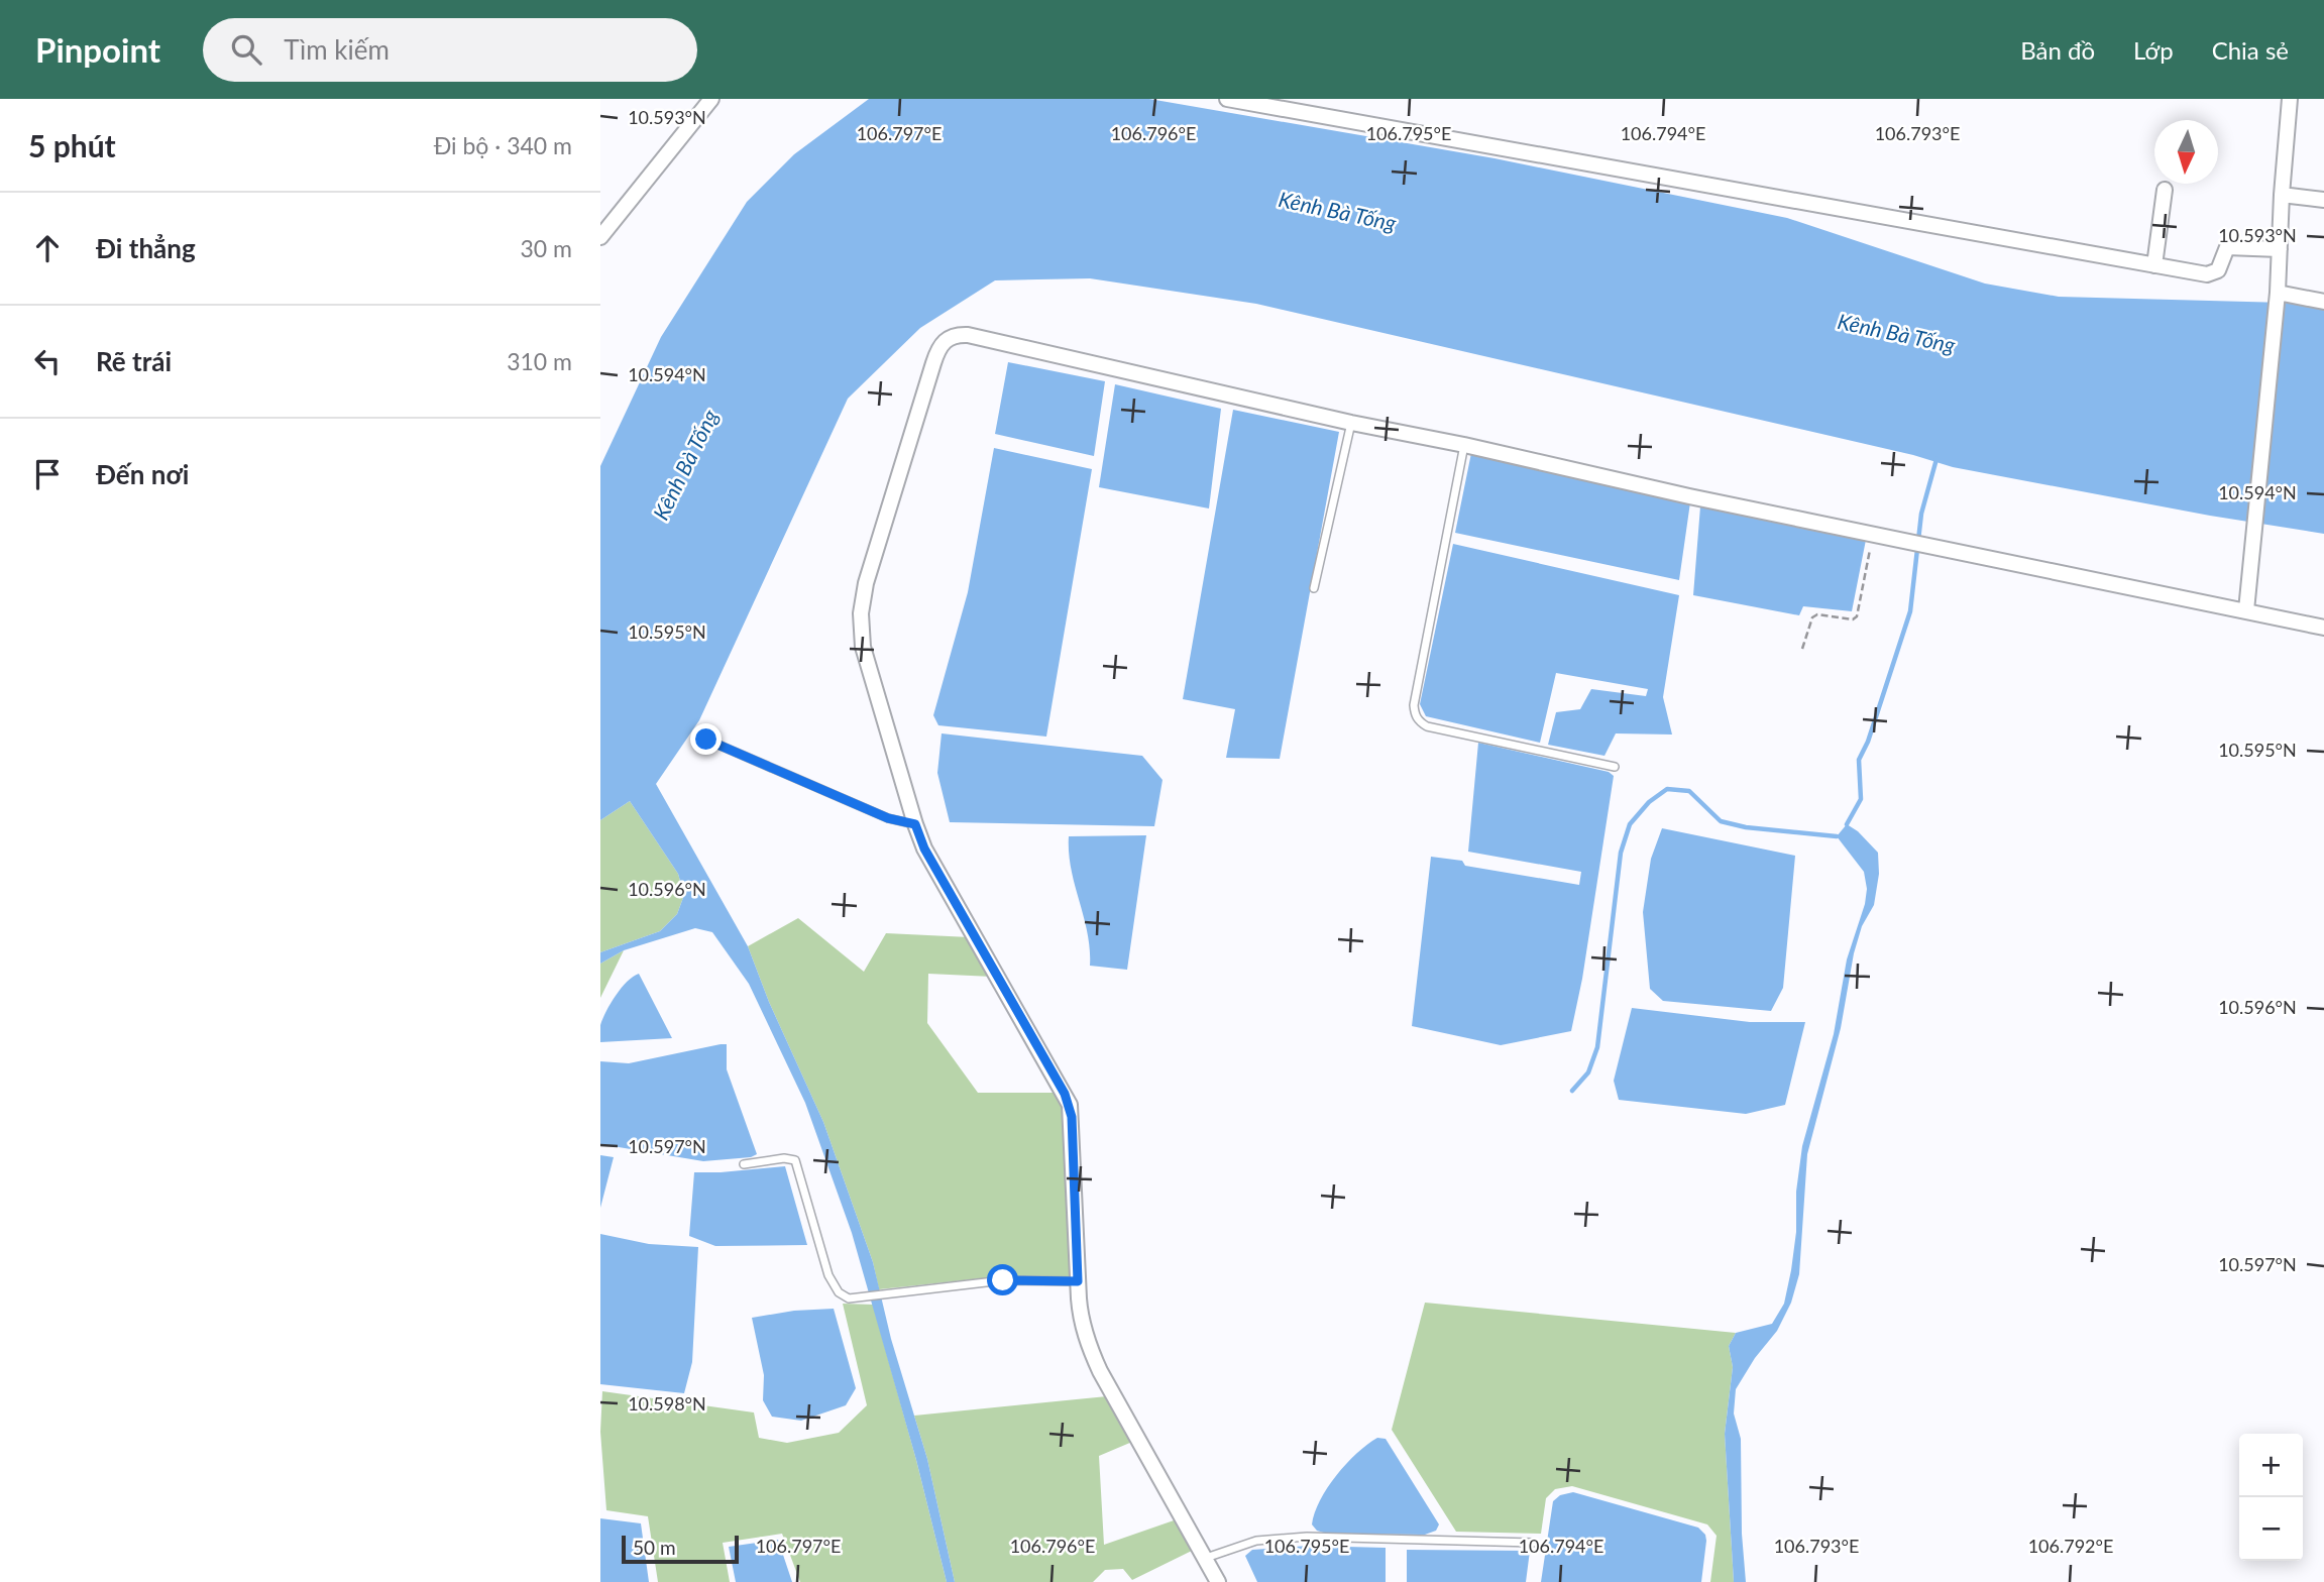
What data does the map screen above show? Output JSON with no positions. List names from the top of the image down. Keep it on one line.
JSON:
{"water":["Kênh Bà Tống"],"scale_bar":"50 m","north":"bottom","page":{"header":"Pinpoint","search":"Tìm kiếm","nav":["Bản đồ","Lớp","Chia sẻ"],"heading":["5 phút","Đi bộ · 340 m"],"list":[["Đi thẳng","30 m"],["Rẽ trái","310 m"],"Đến nơi"],"map_buttons":["+","−"],"scale":"50 m"},"coordinates":["10.593°N","106.797°E","106.796°E","106.795°E","106.794°E","106.793°E","10.594°N","10.595°N","10.596°N","10.597°N","10.598°N","106.792°E"]}
